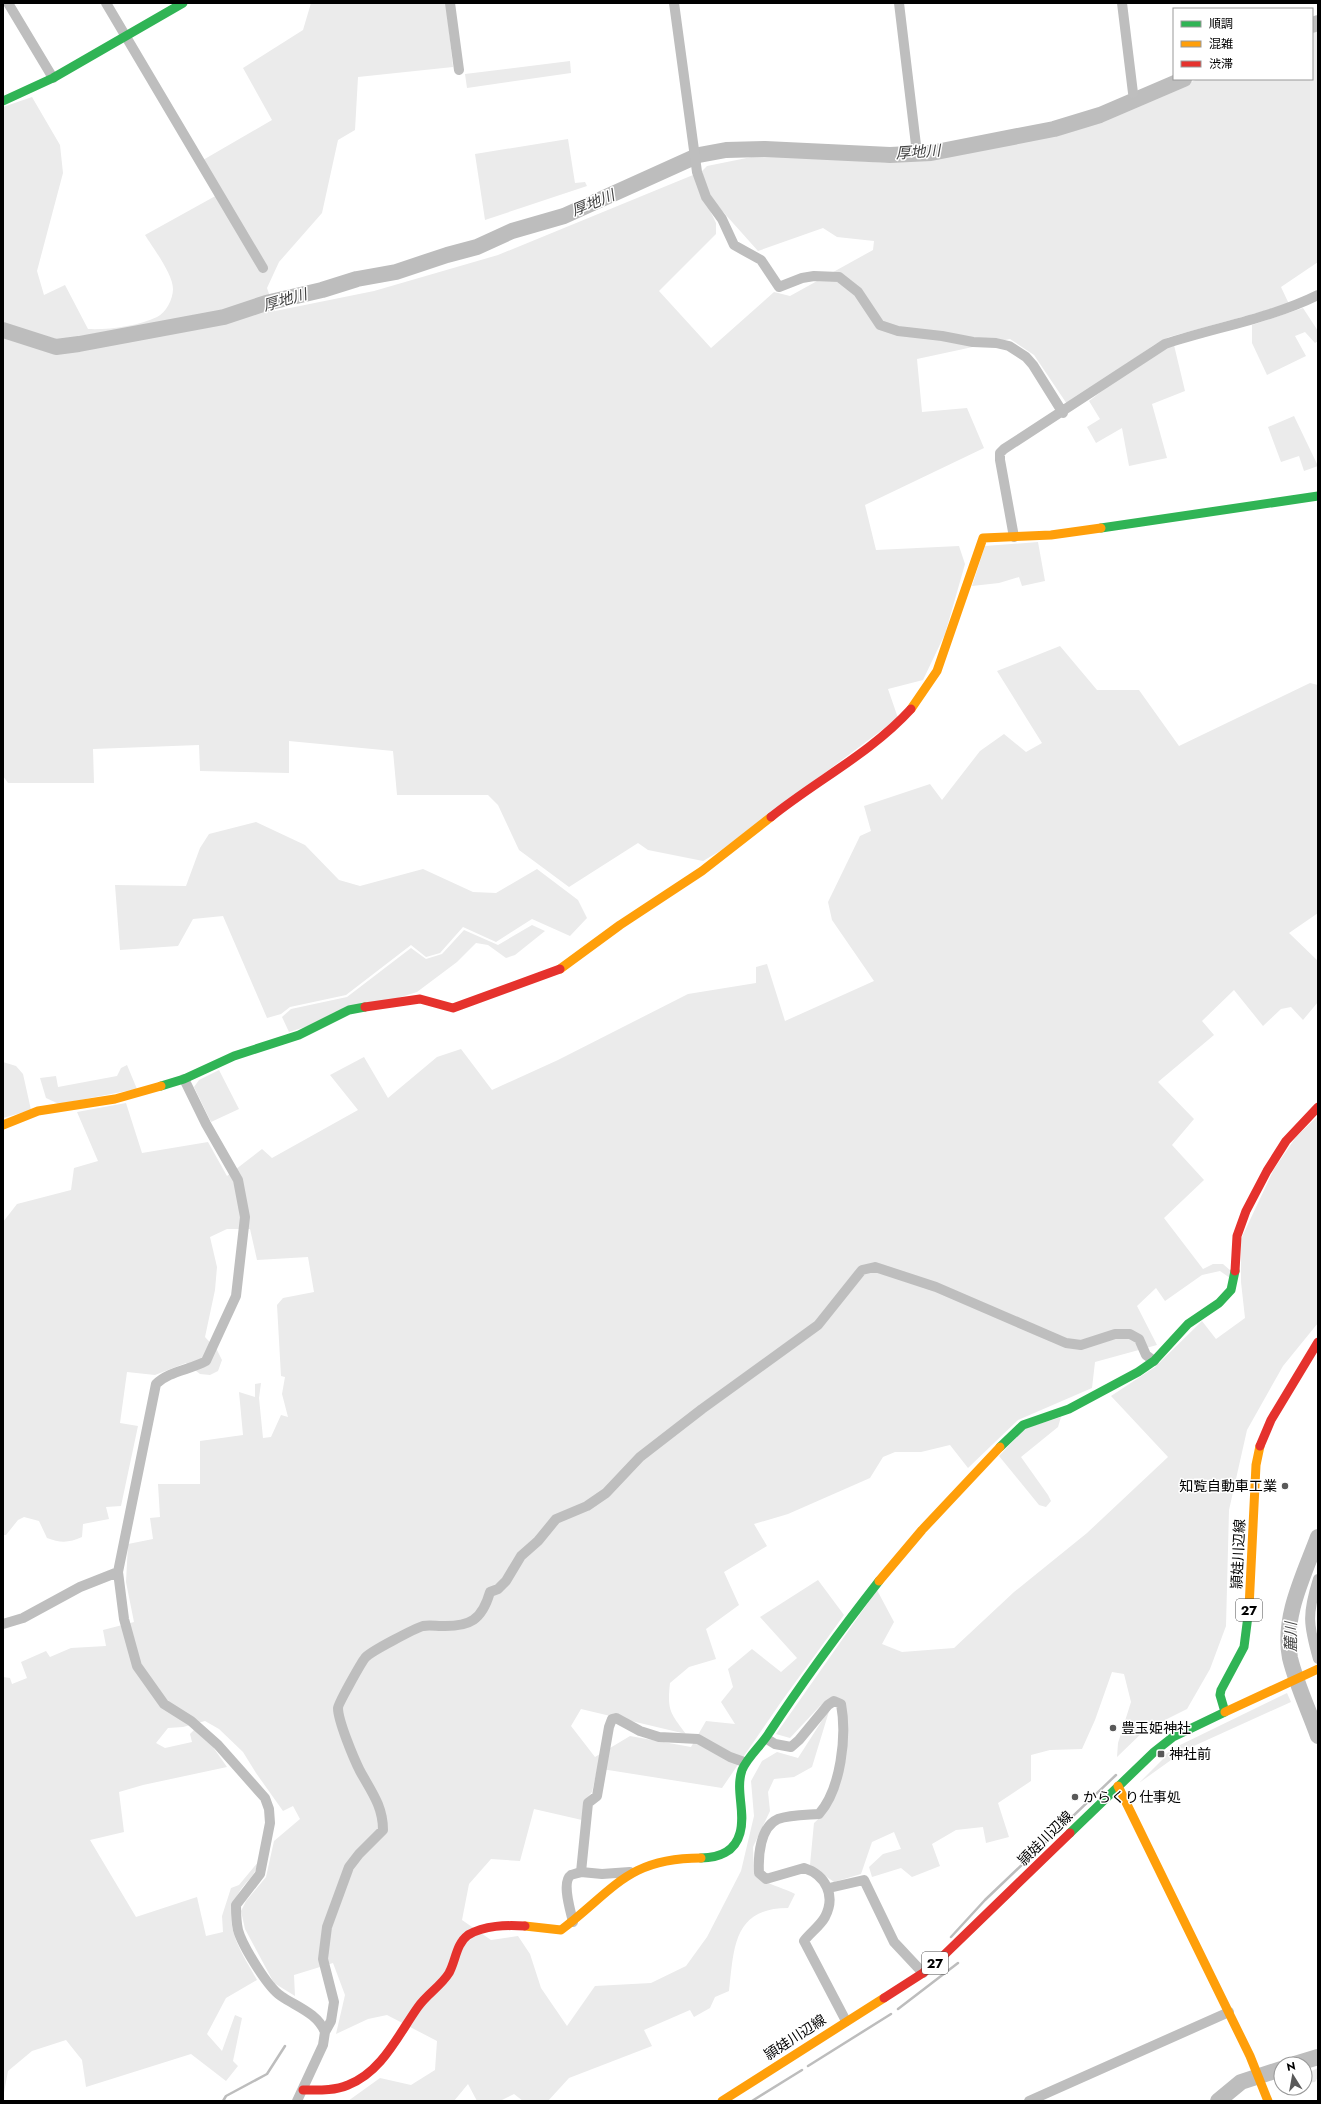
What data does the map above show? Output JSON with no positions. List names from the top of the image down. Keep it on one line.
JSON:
{"streets":{"street":["頴娃川辺線","27"]},"water":["厚地川","麓川"],"places":{"other":["知覧自動車工業","豊玉姫神社","からくり仕事処"],"transit":["神社前"]},"legend":["順調","混雑","渋滞"],"north":"top"}
